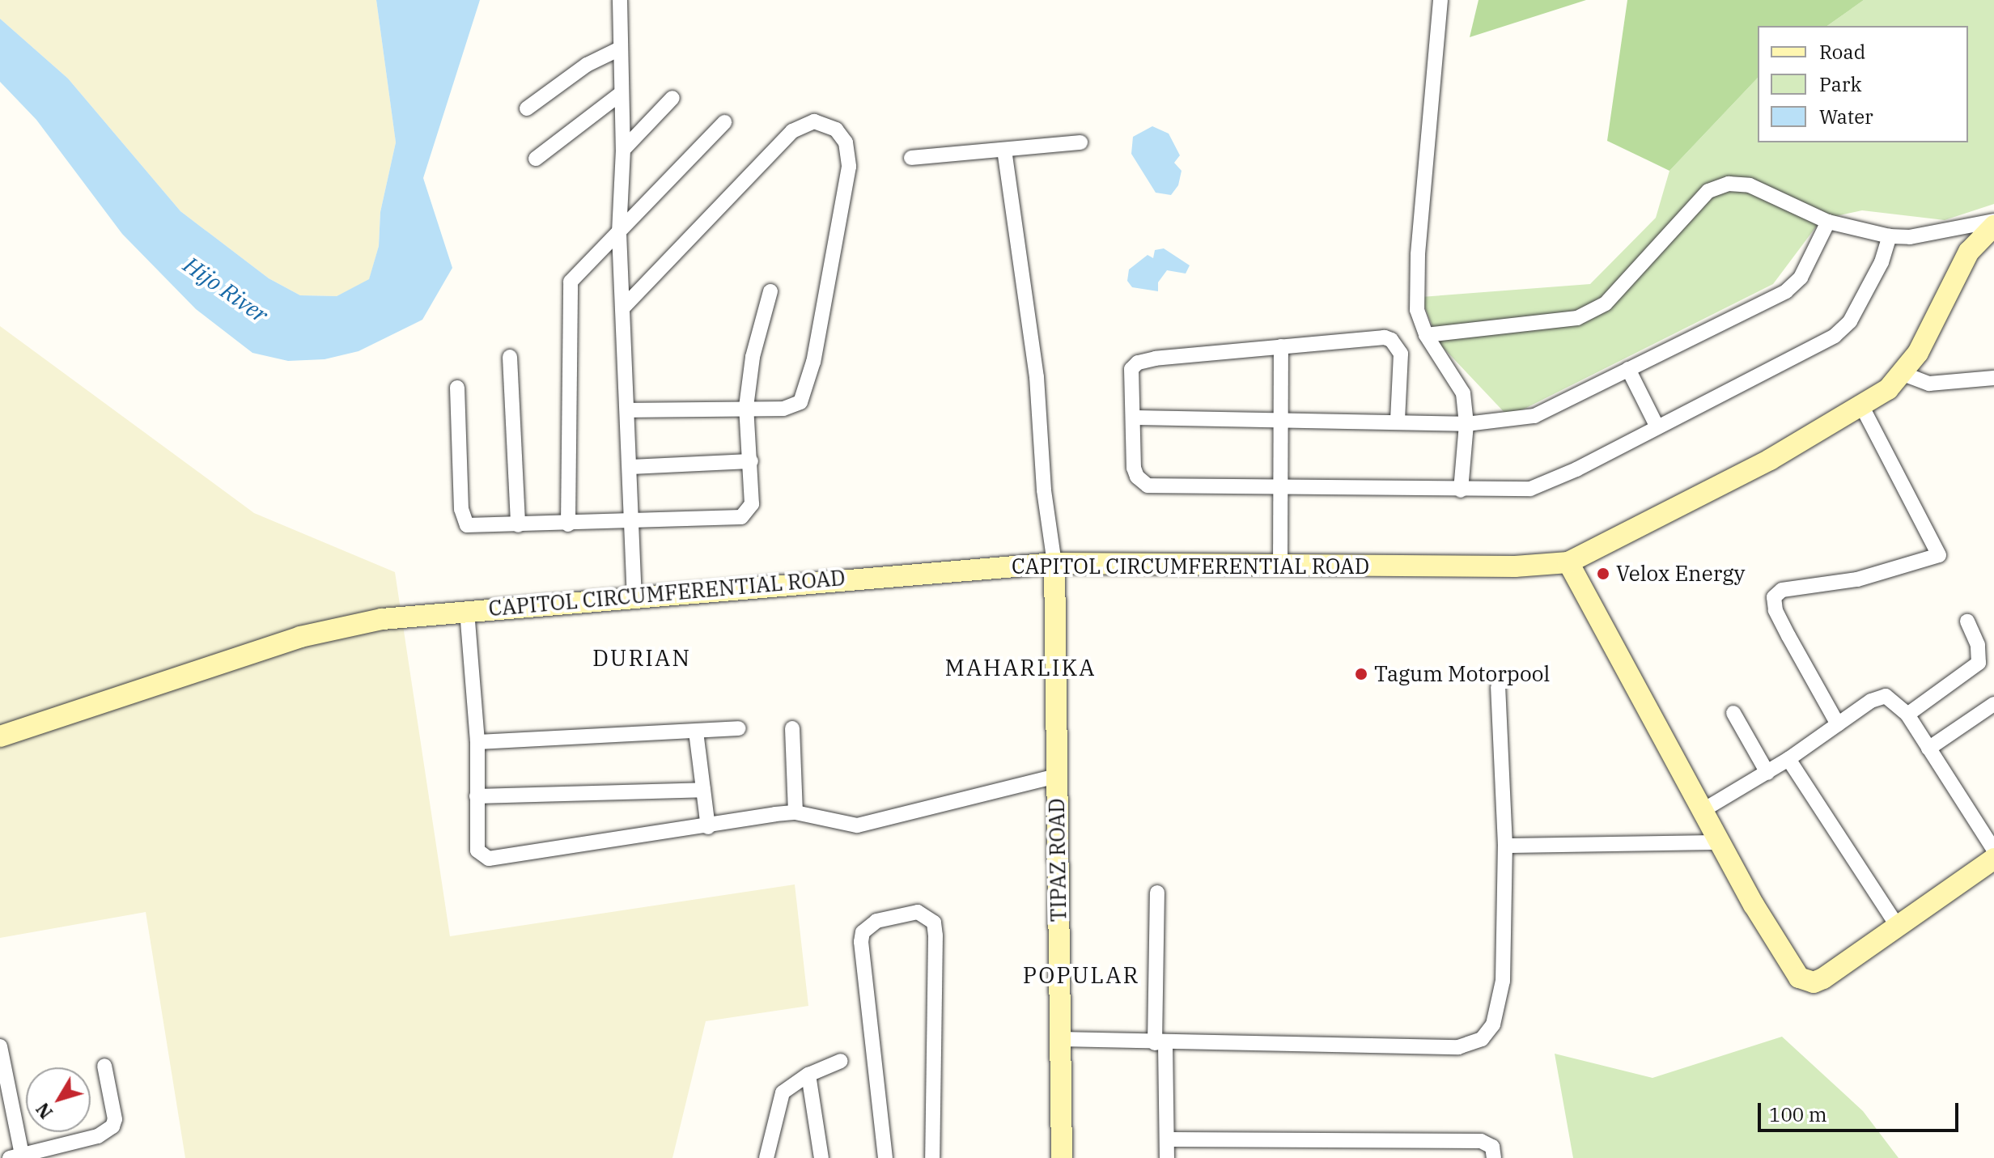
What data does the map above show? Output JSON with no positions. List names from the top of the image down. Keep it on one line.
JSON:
{"streets":{"main road":["CAPITOL CIRCUMFERENTIAL ROAD","TIPAZ ROAD"]},"crossings":[["CAPITOL CIRCUMFERENTIAL ROAD","TIPAZ ROAD"]],"districts":["DURIAN","MAHARLIKA","POPULAR"],"water":["Hijo River"],"places":["Velox Energy","Tagum Motorpool"],"legend":["Road","Park","Water"],"scale_bar":"100 m","north":"bottom left"}
